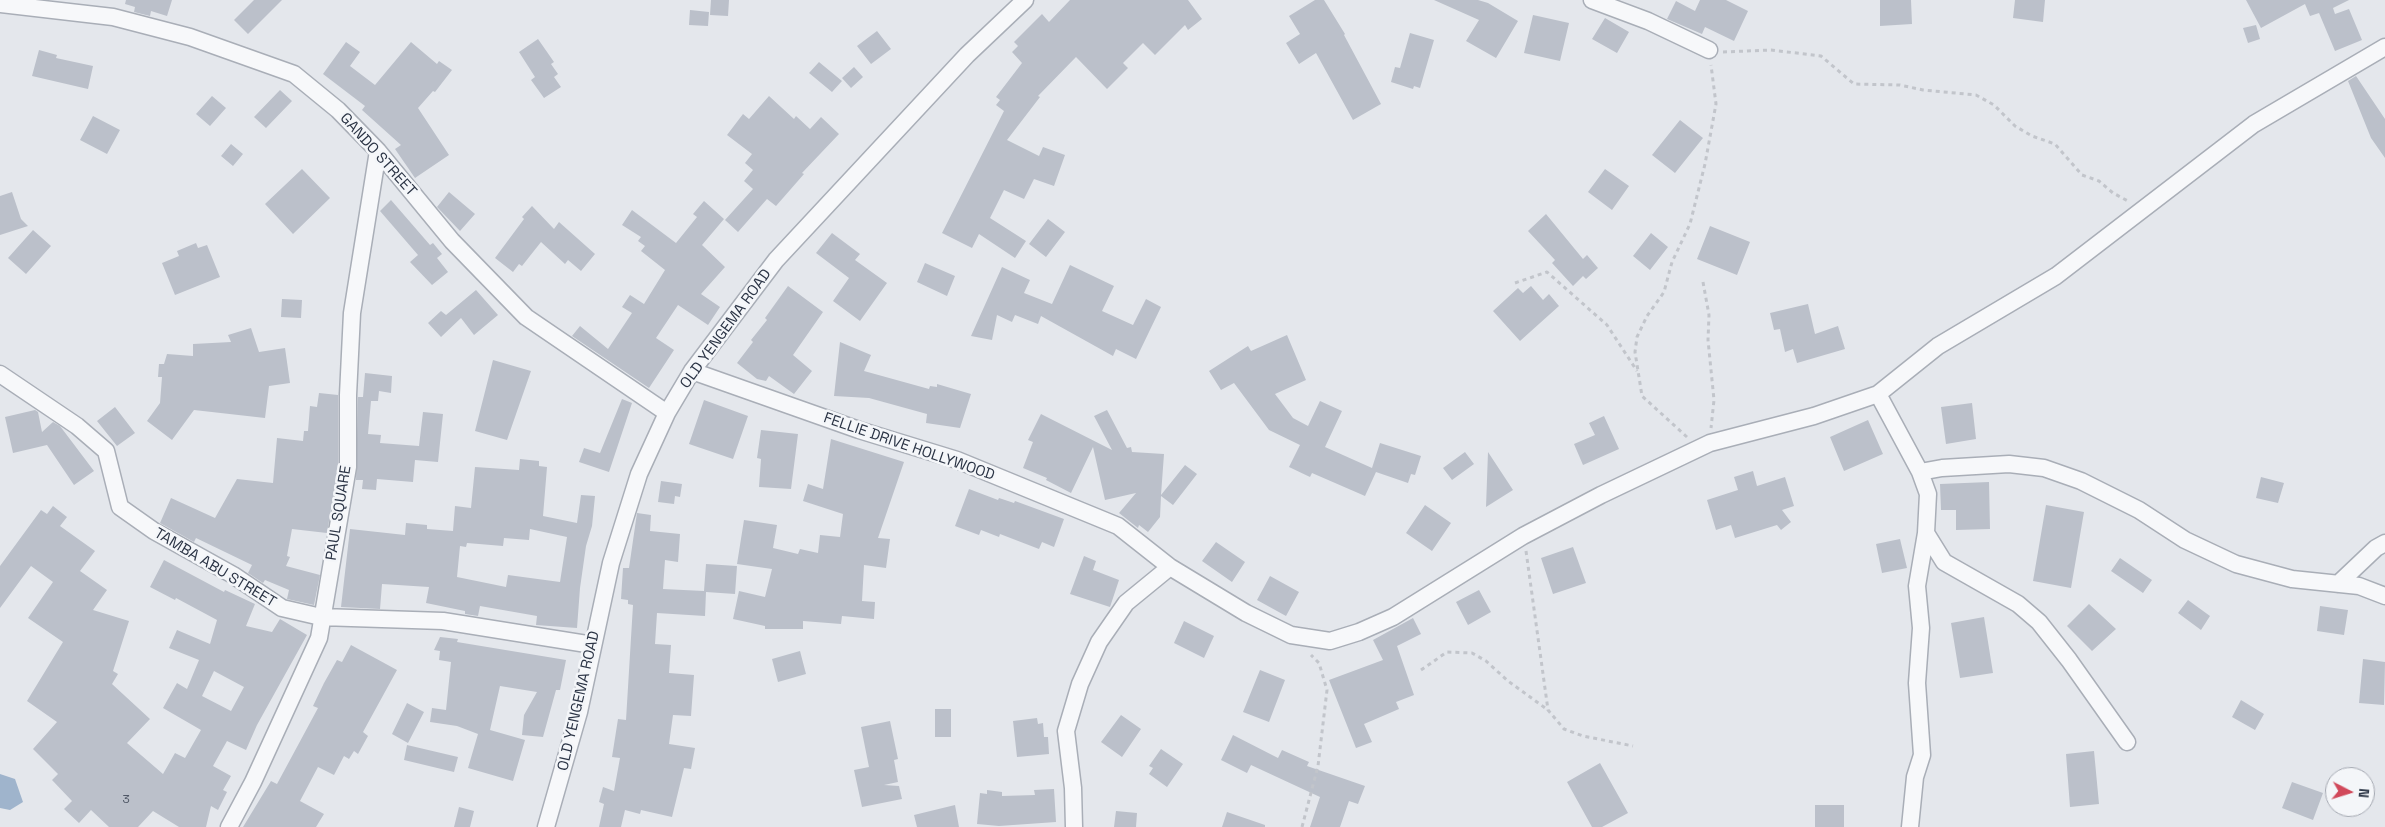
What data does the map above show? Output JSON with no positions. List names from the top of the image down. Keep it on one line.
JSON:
{"streets":{"street":["GANDO STREET","OLD YENGEMA ROAD","FELLIE DRIVE HOLLYWOOD","PAUL SQUARE","TAMBA ABU STREET"]},"crossings":[["GANDO STREET","OLD YENGEMA ROAD"],["GANDO STREET","PAUL SQUARE"],["OLD YENGEMA ROAD","FELLIE DRIVE HOLLYWOOD"],["OLD YENGEMA ROAD","TAMBA ABU STREET"],["PAUL SQUARE","TAMBA ABU STREET"]],"house_numbers":["3"],"north":"right"}
